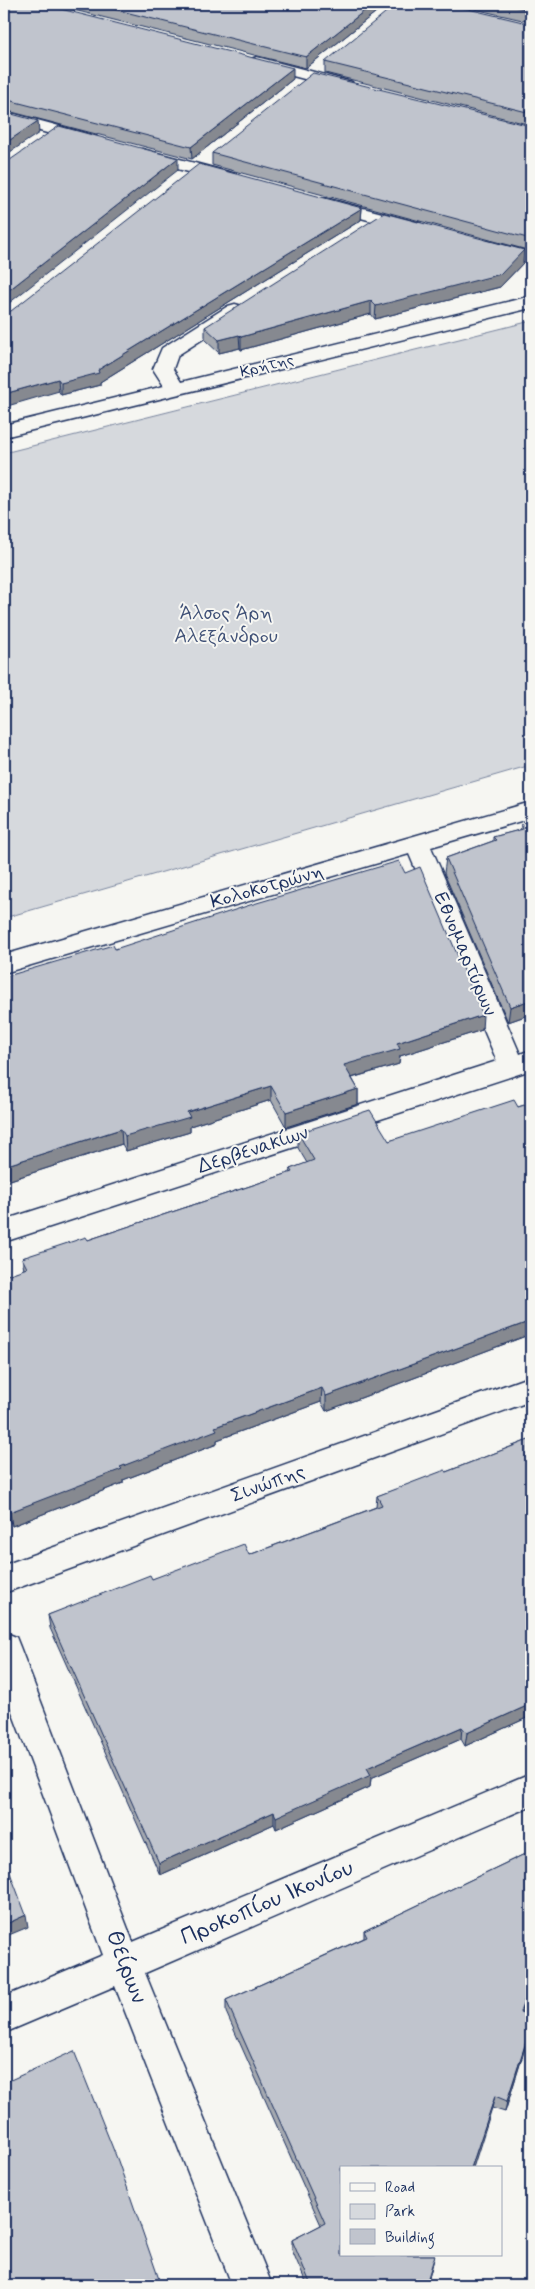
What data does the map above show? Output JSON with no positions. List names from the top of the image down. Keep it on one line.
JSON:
{"streets":{"street":["Κρήτης","Κολοκοτρώνη","Εθνομαρτύρων","Δερβενακίων","Σινώπης","Προκοπίου Ικονίου","Θείρων"]},"crossings":[["Κολοκοτρώνη","Εθνομαρτύρων"],["Εθνομαρτύρων","Δερβενακίων"],["Προκοπίου Ικονίου","Θείρων"]],"parks":["Άλσος Άρη Αλεξάνδρου"],"legend":["Road","Park","Building"]}
